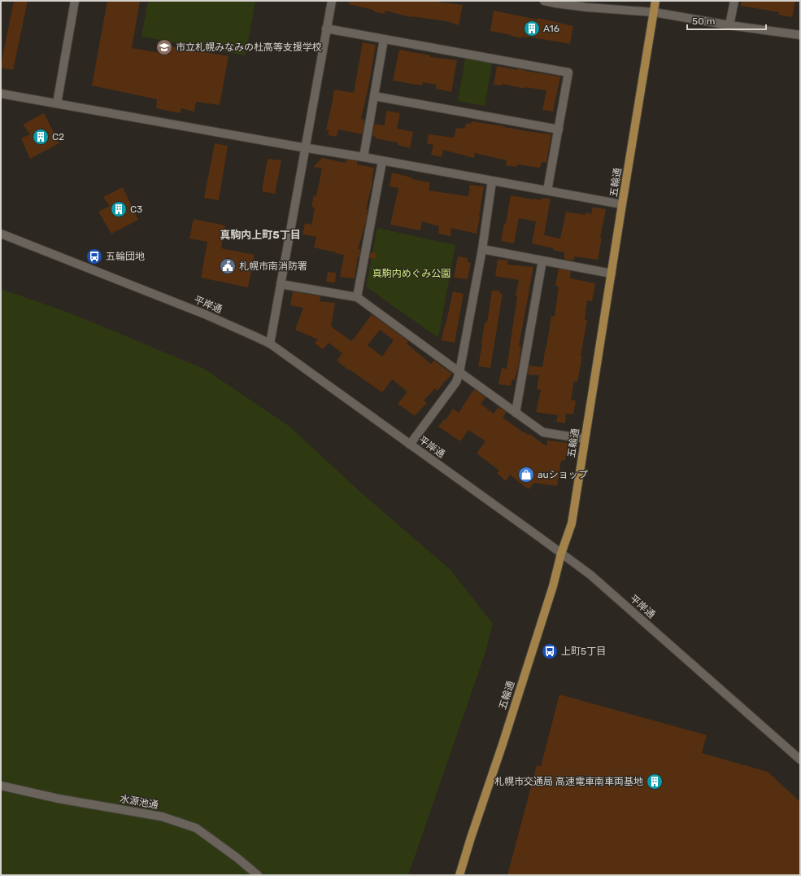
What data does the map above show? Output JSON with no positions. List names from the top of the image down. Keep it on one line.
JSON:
{"streets":{"main road":["五輪通"],"street":["平岸通","水源池通"]},"crossings":[["五輪通","平岸通"]],"districts":["真駒内上町5丁目"],"parks":["真駒内めぐみ公園"],"places":{"building":["A16","C2","C3","札幌市交通局 高速電車南車両基地"],"school or university":["市立札幌みなみの杜高等支援学校"],"bus stop":["五輪団地","上町5丁目"],"public building":["札幌市南消防署"],"shop":["auショップ"]},"scale_bar":"50 m"}
